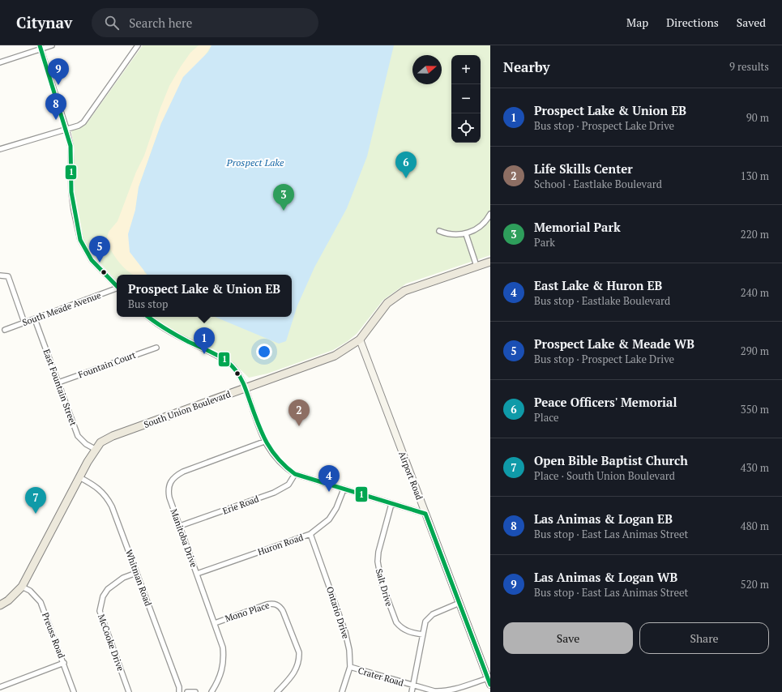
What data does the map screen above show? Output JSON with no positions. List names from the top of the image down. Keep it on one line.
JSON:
{"streets":{"main road":["South Union Boulevard","Airport Road"],"street":["South Meade Avenue","Fountain Court","East Fountain Street","Erie Road","Manitoba Drive","Huron Road","Whitman Road","Salt Drive","Mono Place","Ontario Drive","Preuss Road","McCooke Drive","Crater Road"]},"crossings":[["South Meade Avenue","East Fountain Street"],["Fountain Court","East Fountain Street"],["East Fountain Street","South Union Boulevard"],["South Union Boulevard","Airport Road"],["South Union Boulevard","Whitman Road"],["South Union Boulevard","Preuss Road"],["Airport Road","Crater Road"],["Erie Road","Manitoba Drive"],["Manitoba Drive","Huron Road"],["Manitoba Drive","Mono Place"],["Huron Road","Ontario Drive"],["Whitman Road","McCooke Drive"],["Ontario Drive","Crater Road"]],"water":["Prospect Lake"],"lines":["transit line 1"],"north":"right","page":{"header":"Citynav","search":"Search here","nav":["Map","Directions","Saved"],"heading":["Nearby","9 results"],"map_buttons":["+","−"],"pins":["9","8","6","3","5","1","2","4","7"],"list":[{"mark":"1","name":"Prospect Lake & Union EB","note":"Bus stop · Prospect Lake Drive","value":"90 m"},{"mark":"2","name":"Life Skills Center","note":"School · Eastlake Boulevard","value":"130 m"},{"mark":"3","name":"Memorial Park","note":"Park","value":"220 m"},{"mark":"4","name":"East Lake & Huron EB","note":"Bus stop · Eastlake Boulevard","value":"240 m"},{"mark":"5","name":"Prospect Lake & Meade WB","note":"Bus stop · Prospect Lake Drive","value":"290 m"},{"mark":"6","name":"Peace Officers' Memorial","note":"Place","value":"350 m"},{"mark":"7","name":"Open Bible Baptist Church","note":"Place · South Union Boulevard","value":"430 m"},{"mark":"8","name":"Las Animas & Logan EB","note":"Bus stop · East Las Animas Street","value":"480 m"},{"mark":"9","name":"Las Animas & Logan WB","note":"Bus stop · East Las Animas Street","value":"520 m"}],"popup":["Prospect Lake & Union EB","Bus stop"],"buttons":["Save","Share"]}}
